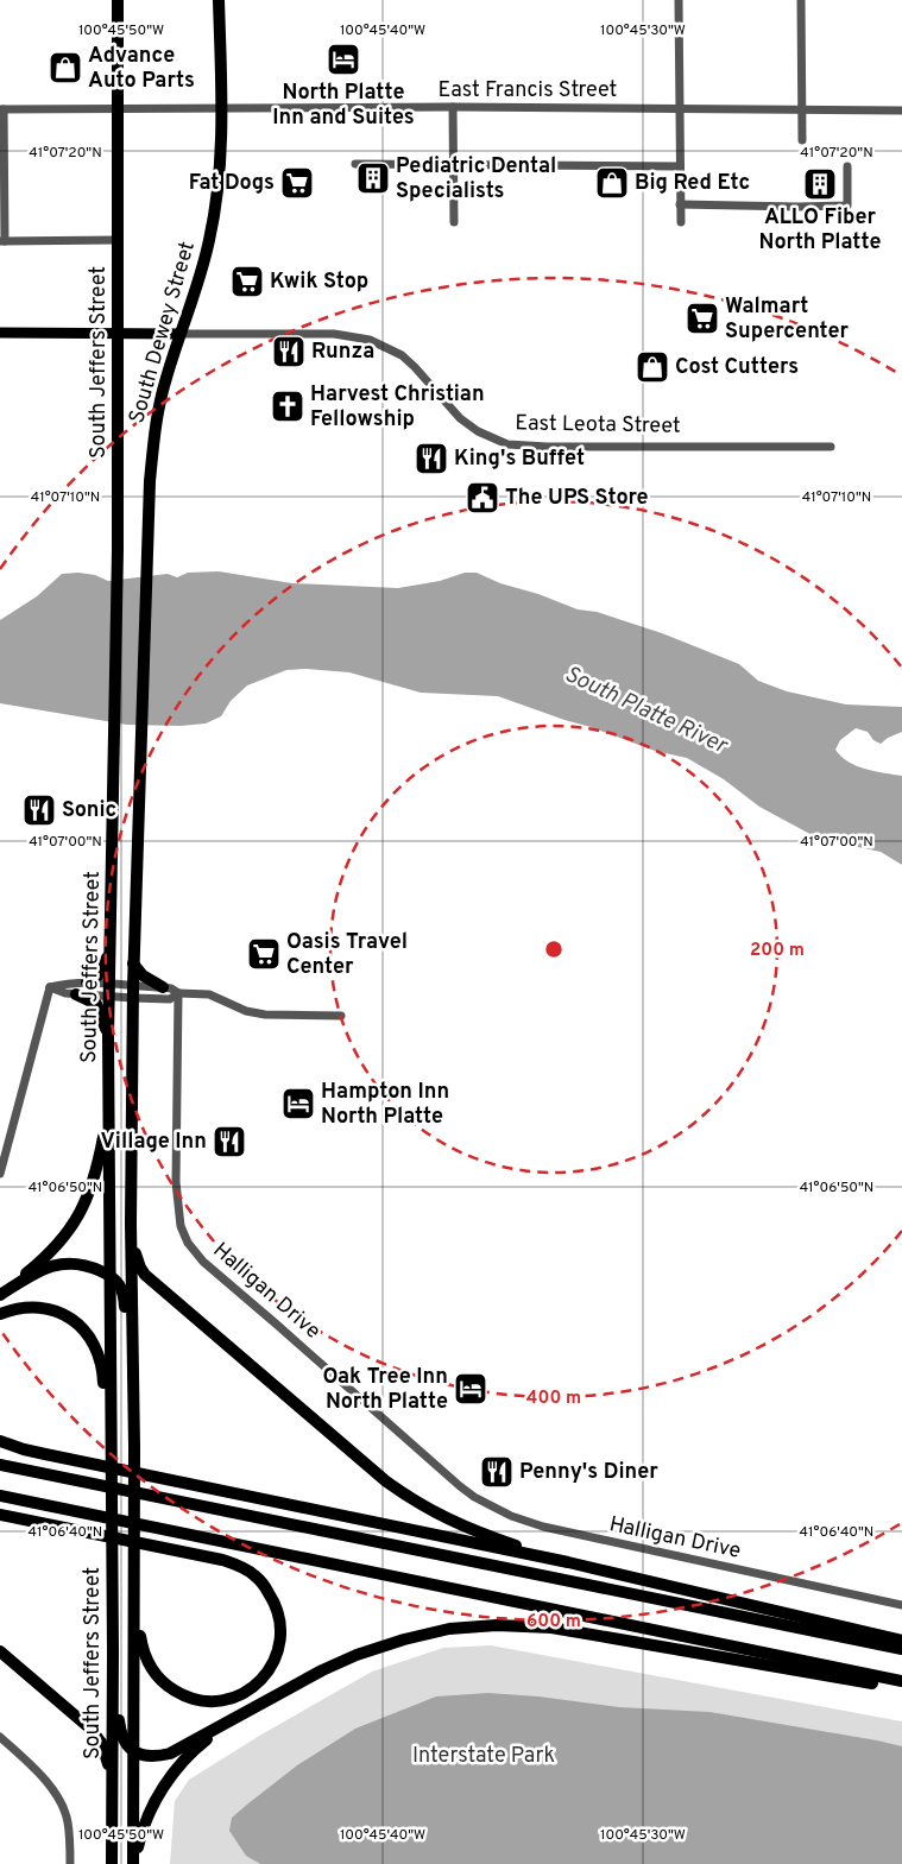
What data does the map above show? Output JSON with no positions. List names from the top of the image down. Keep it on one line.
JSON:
{"streets":{"highway":["South Dewey Street","South Jeffers Street"],"main road":["East Leota Street"],"street":["East Francis Street","Halligan Drive"]},"crossings":[["East Francis Street","South Dewey Street"],["East Francis Street","South Jeffers Street"],["South Dewey Street","South Jeffers Street"],["South Dewey Street","East Leota Street"],["South Jeffers Street","East Leota Street"]],"water":["South Platte River"],"parks":["Interstate Park"],"places":{"hotel":["North Platte Inn and Suites","Hampton Inn North Platte","Oak Tree Inn North Platte"],"shop":["Advance Auto Parts","Big Red Etc","Cost Cutters"],"building":["Pediatric Dental Specialists","ALLO Fiber North Platte"],"supermarket":["Fat Dogs","Kwik Stop","Walmart Supercenter","Oasis Travel Center"],"restaurant":["Runza","King's Buffet","Sonic","Village Inn","Penny's Diner"],"church":["Harvest Christian Fellowship"],"public building":["The UPS Store"]},"coordinates":["100°45'50\"W","100°45'40\"W","100°45'30\"W","41°07'20\"N","41°07'10\"N","41°07'00\"N","41°06'50\"N","41°06'40\"N"],"rings":["200 m","400 m","600 m"]}
